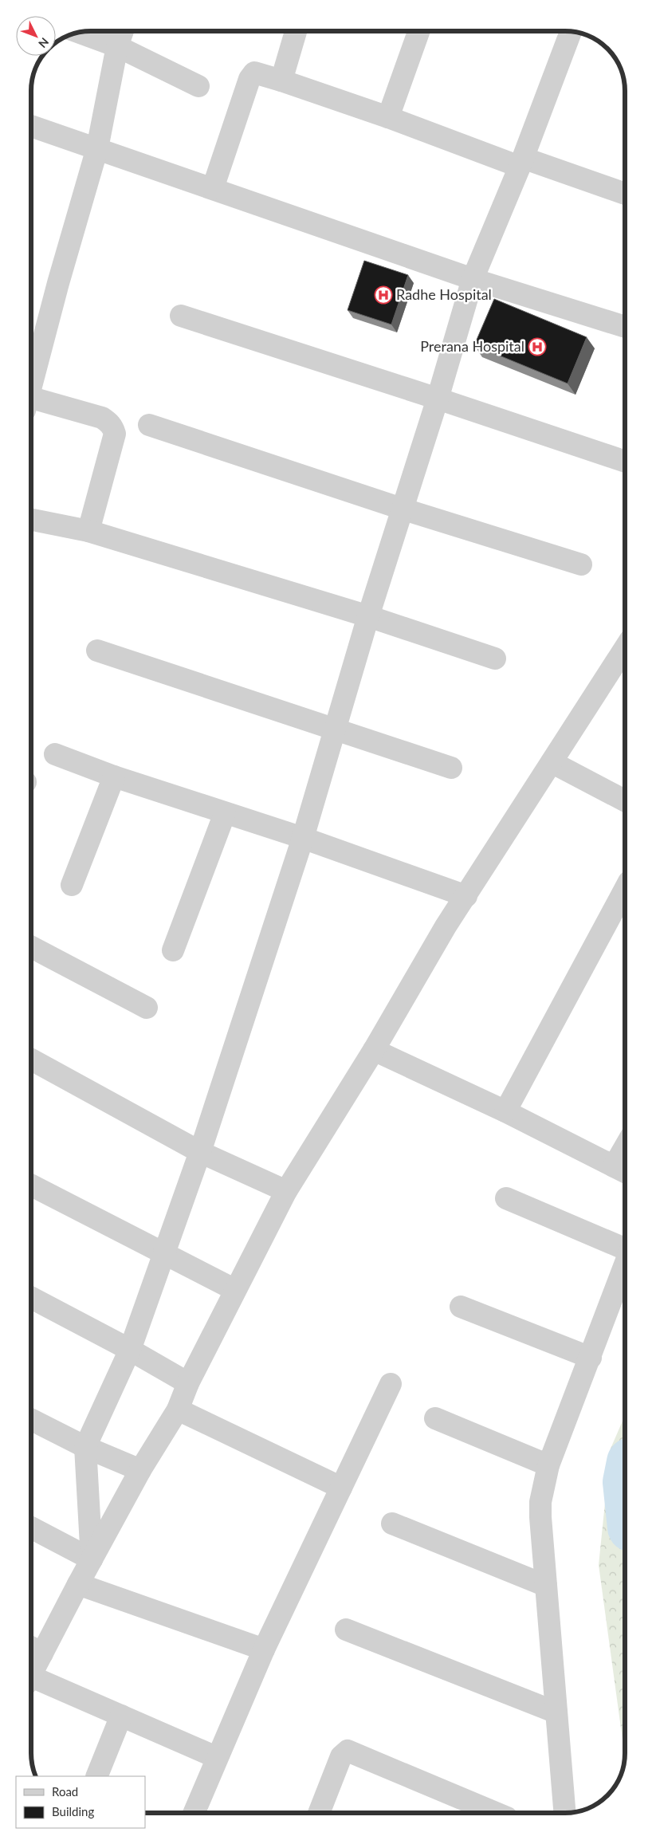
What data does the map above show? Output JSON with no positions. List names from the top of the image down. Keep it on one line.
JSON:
{"places":{"hospital":["Radhe Hospital","Prerana Hospital"]},"legend":["Road","Building"],"north":"bottom right"}
